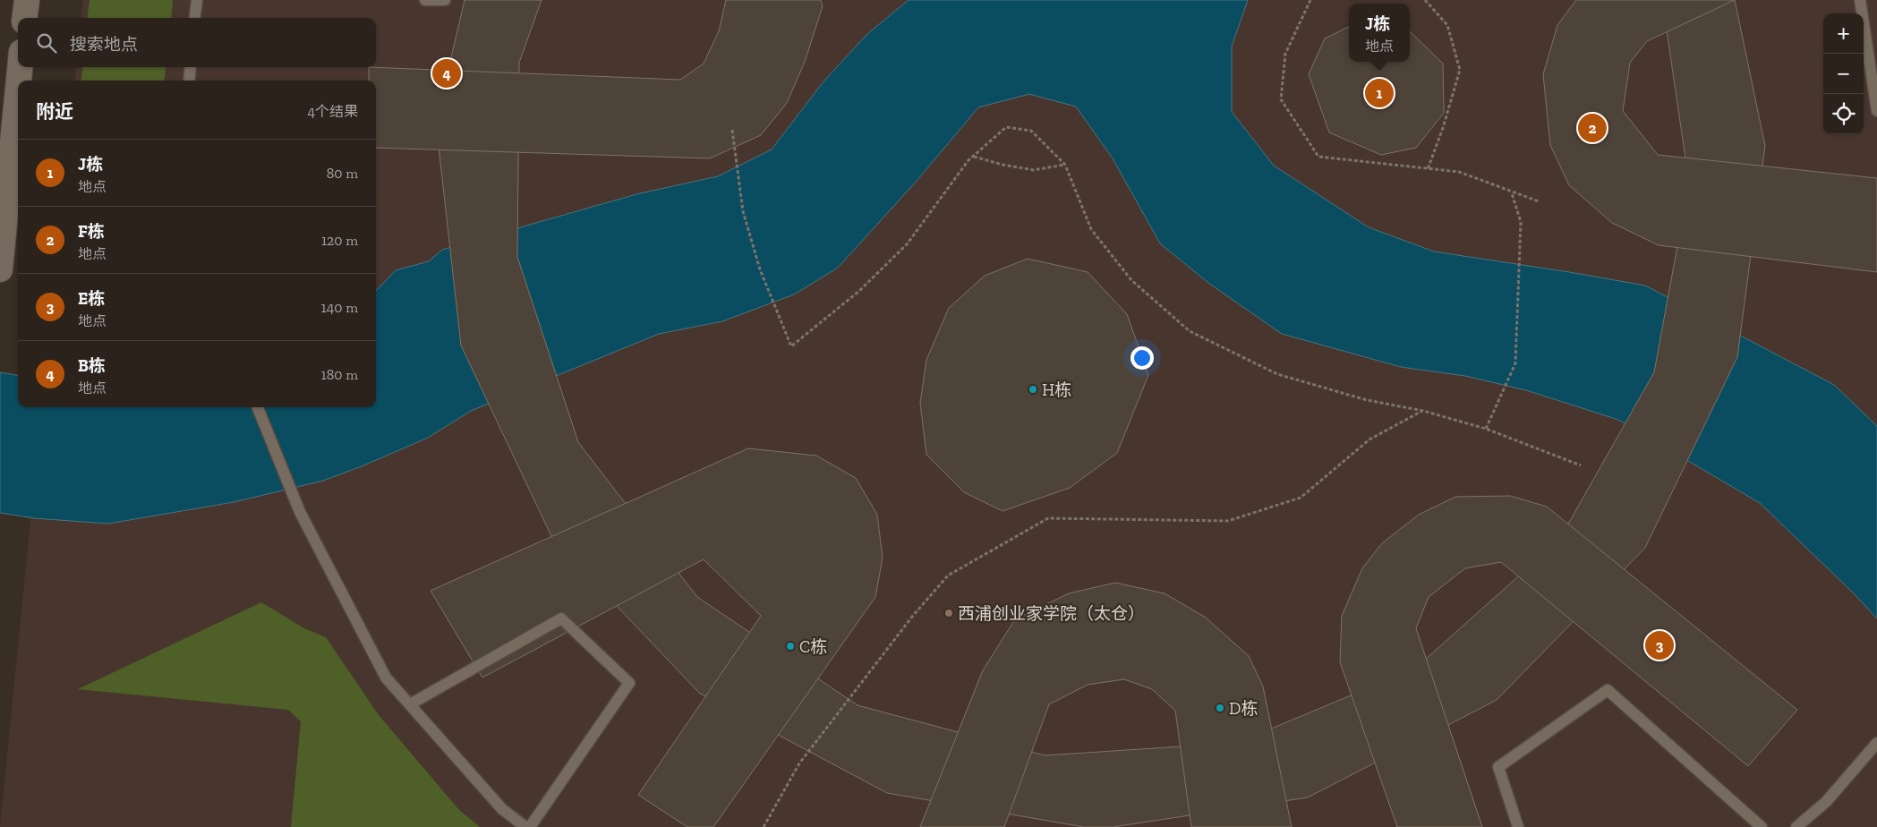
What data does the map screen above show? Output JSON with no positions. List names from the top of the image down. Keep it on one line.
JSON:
{"places":["H栋","西浦创业家学院（太仓）","C栋","D栋"],"page":{"popup":["J栋","地点"],"map_buttons":["+","−"],"search":"搜索地点","pins":["4","1","2","3"],"heading":["附近","4个结果"],"list":[{"mark":"1","name":"J栋","note":"地点","value":"80 m"},{"mark":"2","name":"F栋","note":"地点","value":"120 m"},{"mark":"3","name":"E栋","note":"地点","value":"140 m"},{"mark":"4","name":"B栋","note":"地点","value":"180 m"}]}}
